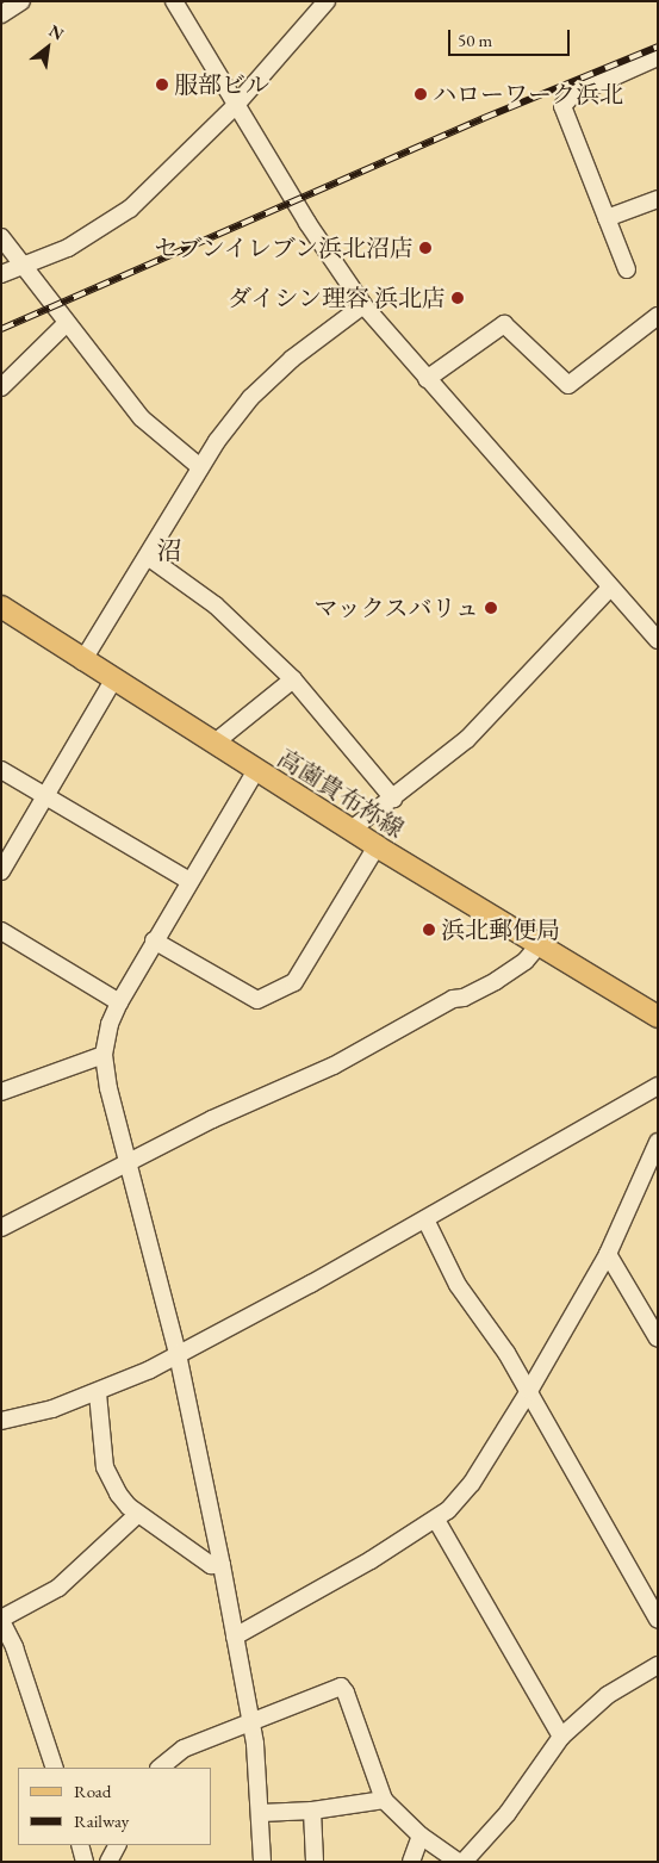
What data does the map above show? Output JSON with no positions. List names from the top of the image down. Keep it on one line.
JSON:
{"streets":{"main road":["高薗貴布祢線"]},"districts":["沼"],"places":["服部ビル","ハローワーク浜北","セブンイレブン浜北沼店","ダイシン理容 浜北店","マックスバリュ","浜北郵便局"],"legend":["Road","Railway"],"scale_bar":"50 m","north":"top right"}
